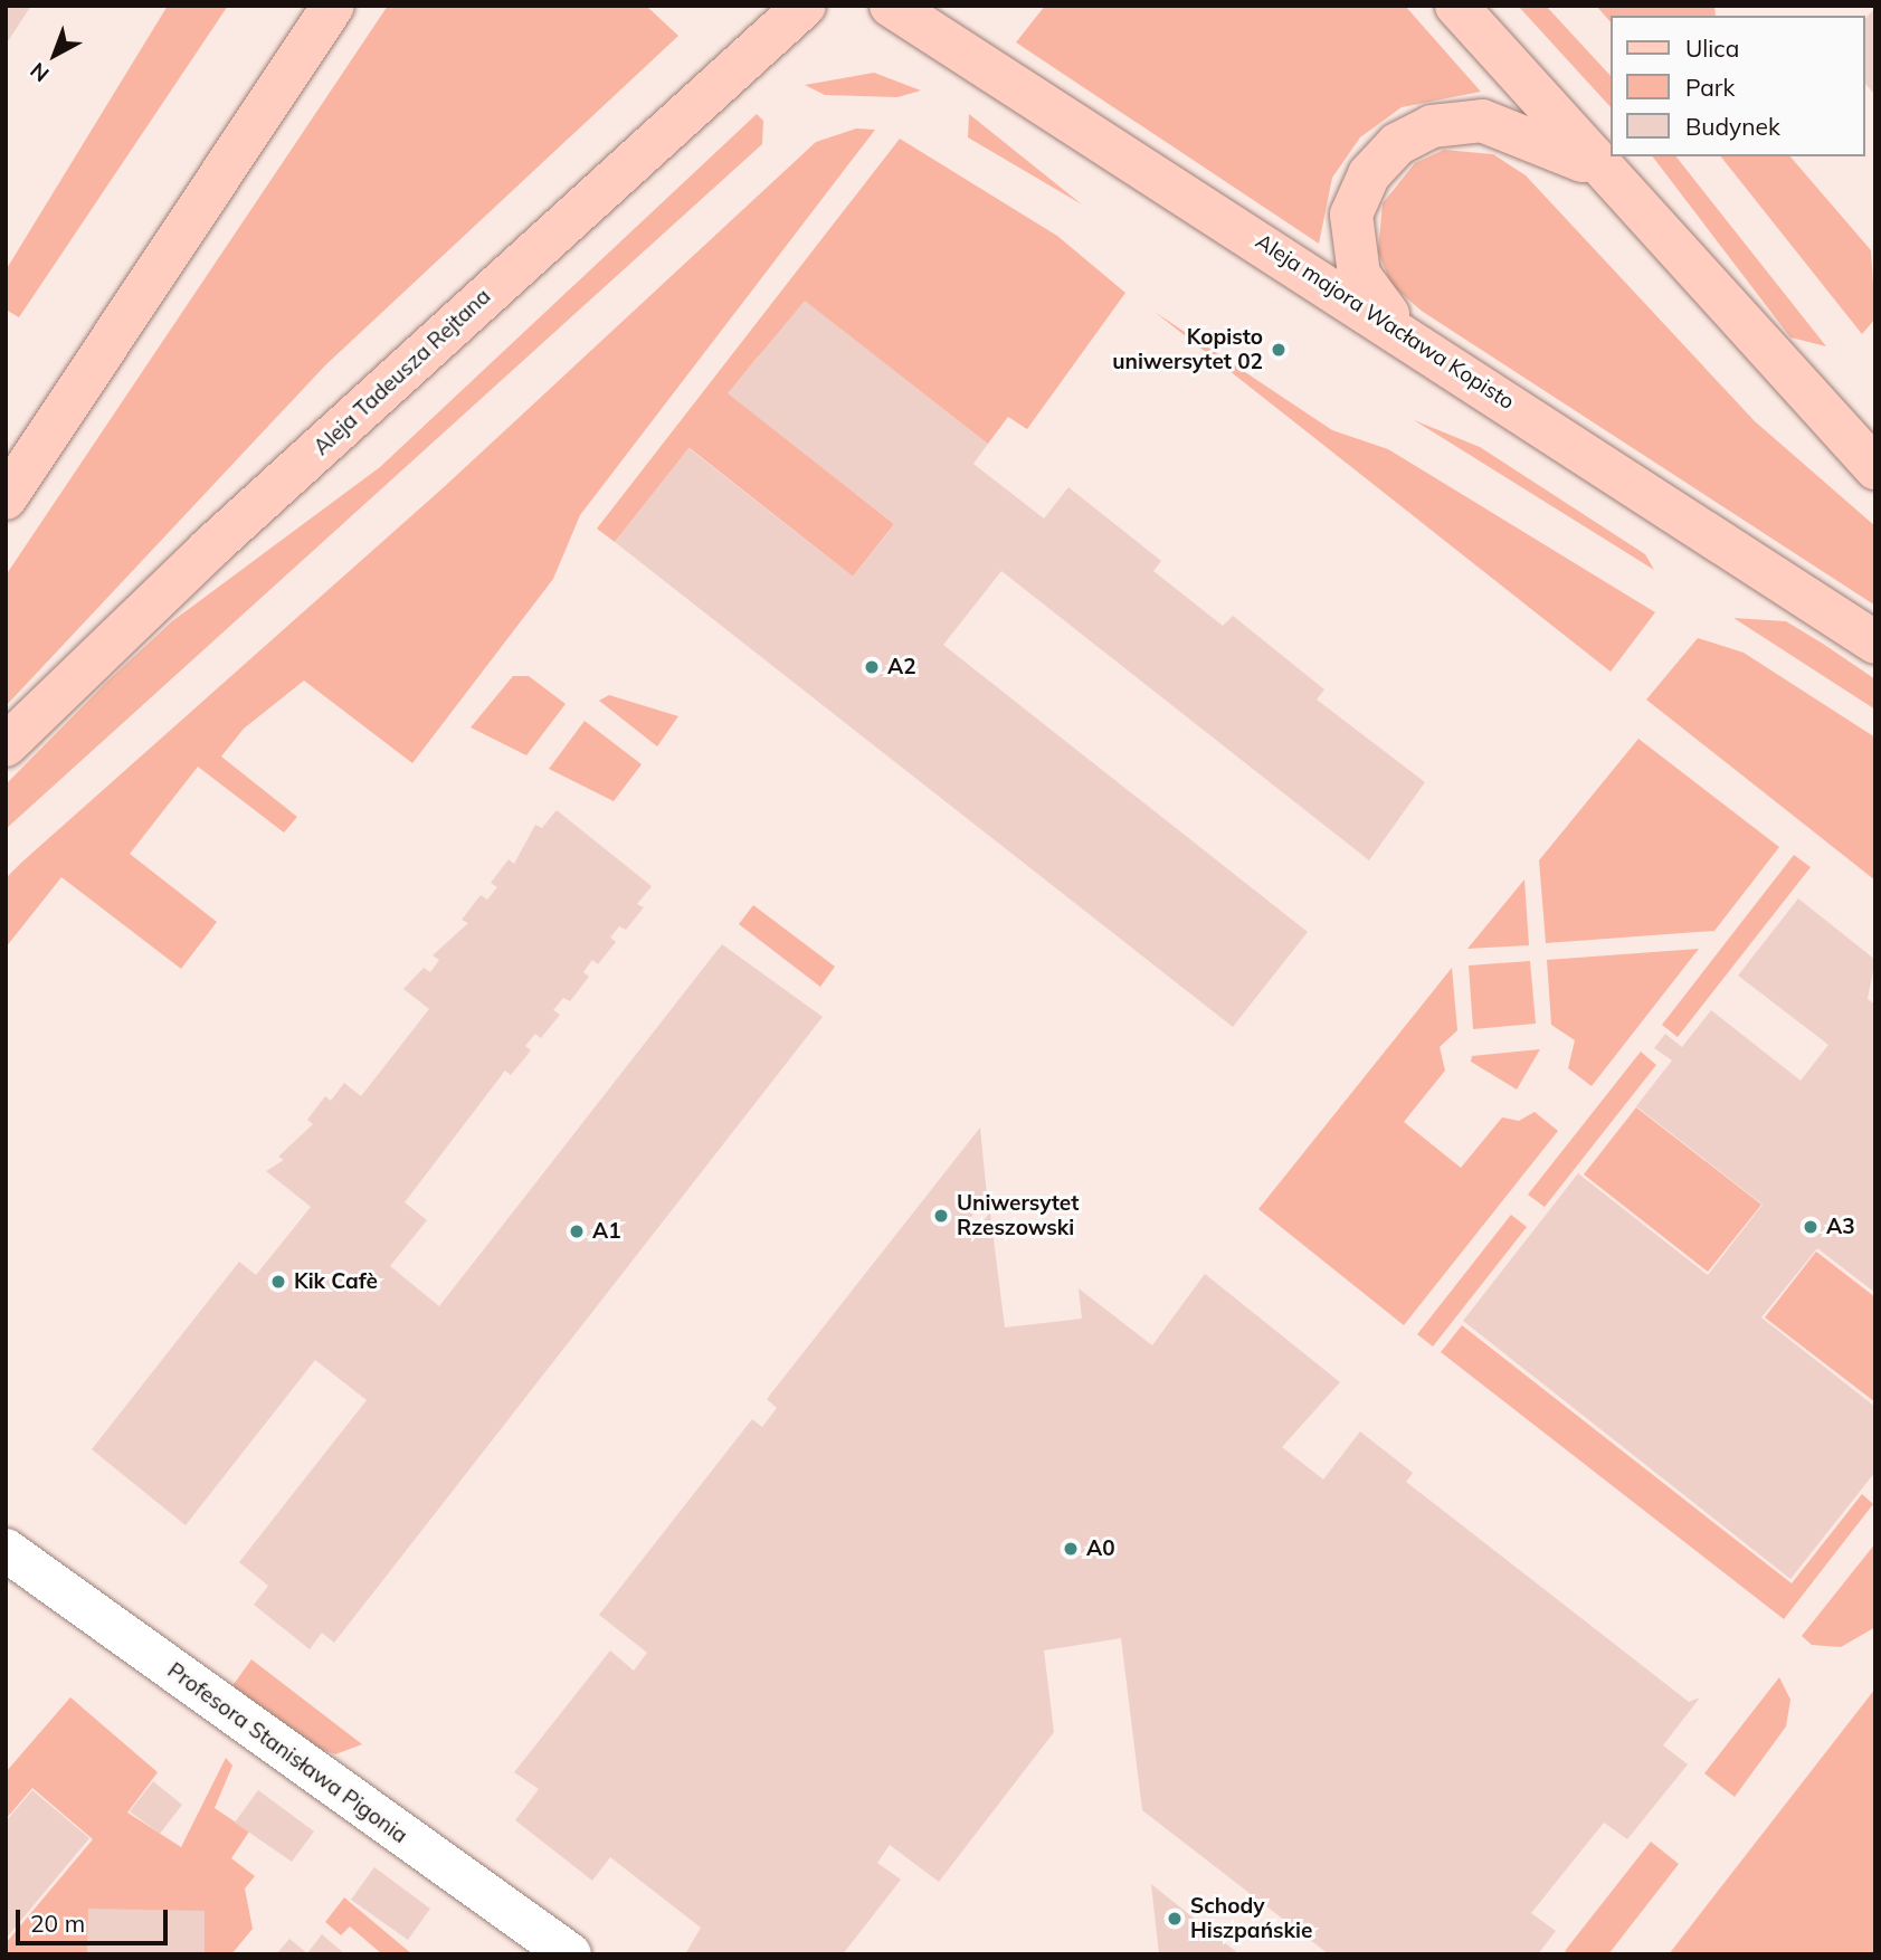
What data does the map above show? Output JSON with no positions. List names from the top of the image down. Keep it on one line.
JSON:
{"streets":{"main road":["Aleja majora Wacława Kopisto","Aleja Tadeusza Rejtana"],"street":["Profesora Stanisława Pigonia"]},"places":["Kopisto uniwersytet 02","A2","Uniwersytet Rzeszowski","A3","A1","Kik Cafè","A0","Schody Hiszpańskie"],"legend":["Ulica","Park","Budynek"],"scale_bar":"20 m","north":"bottom left"}
